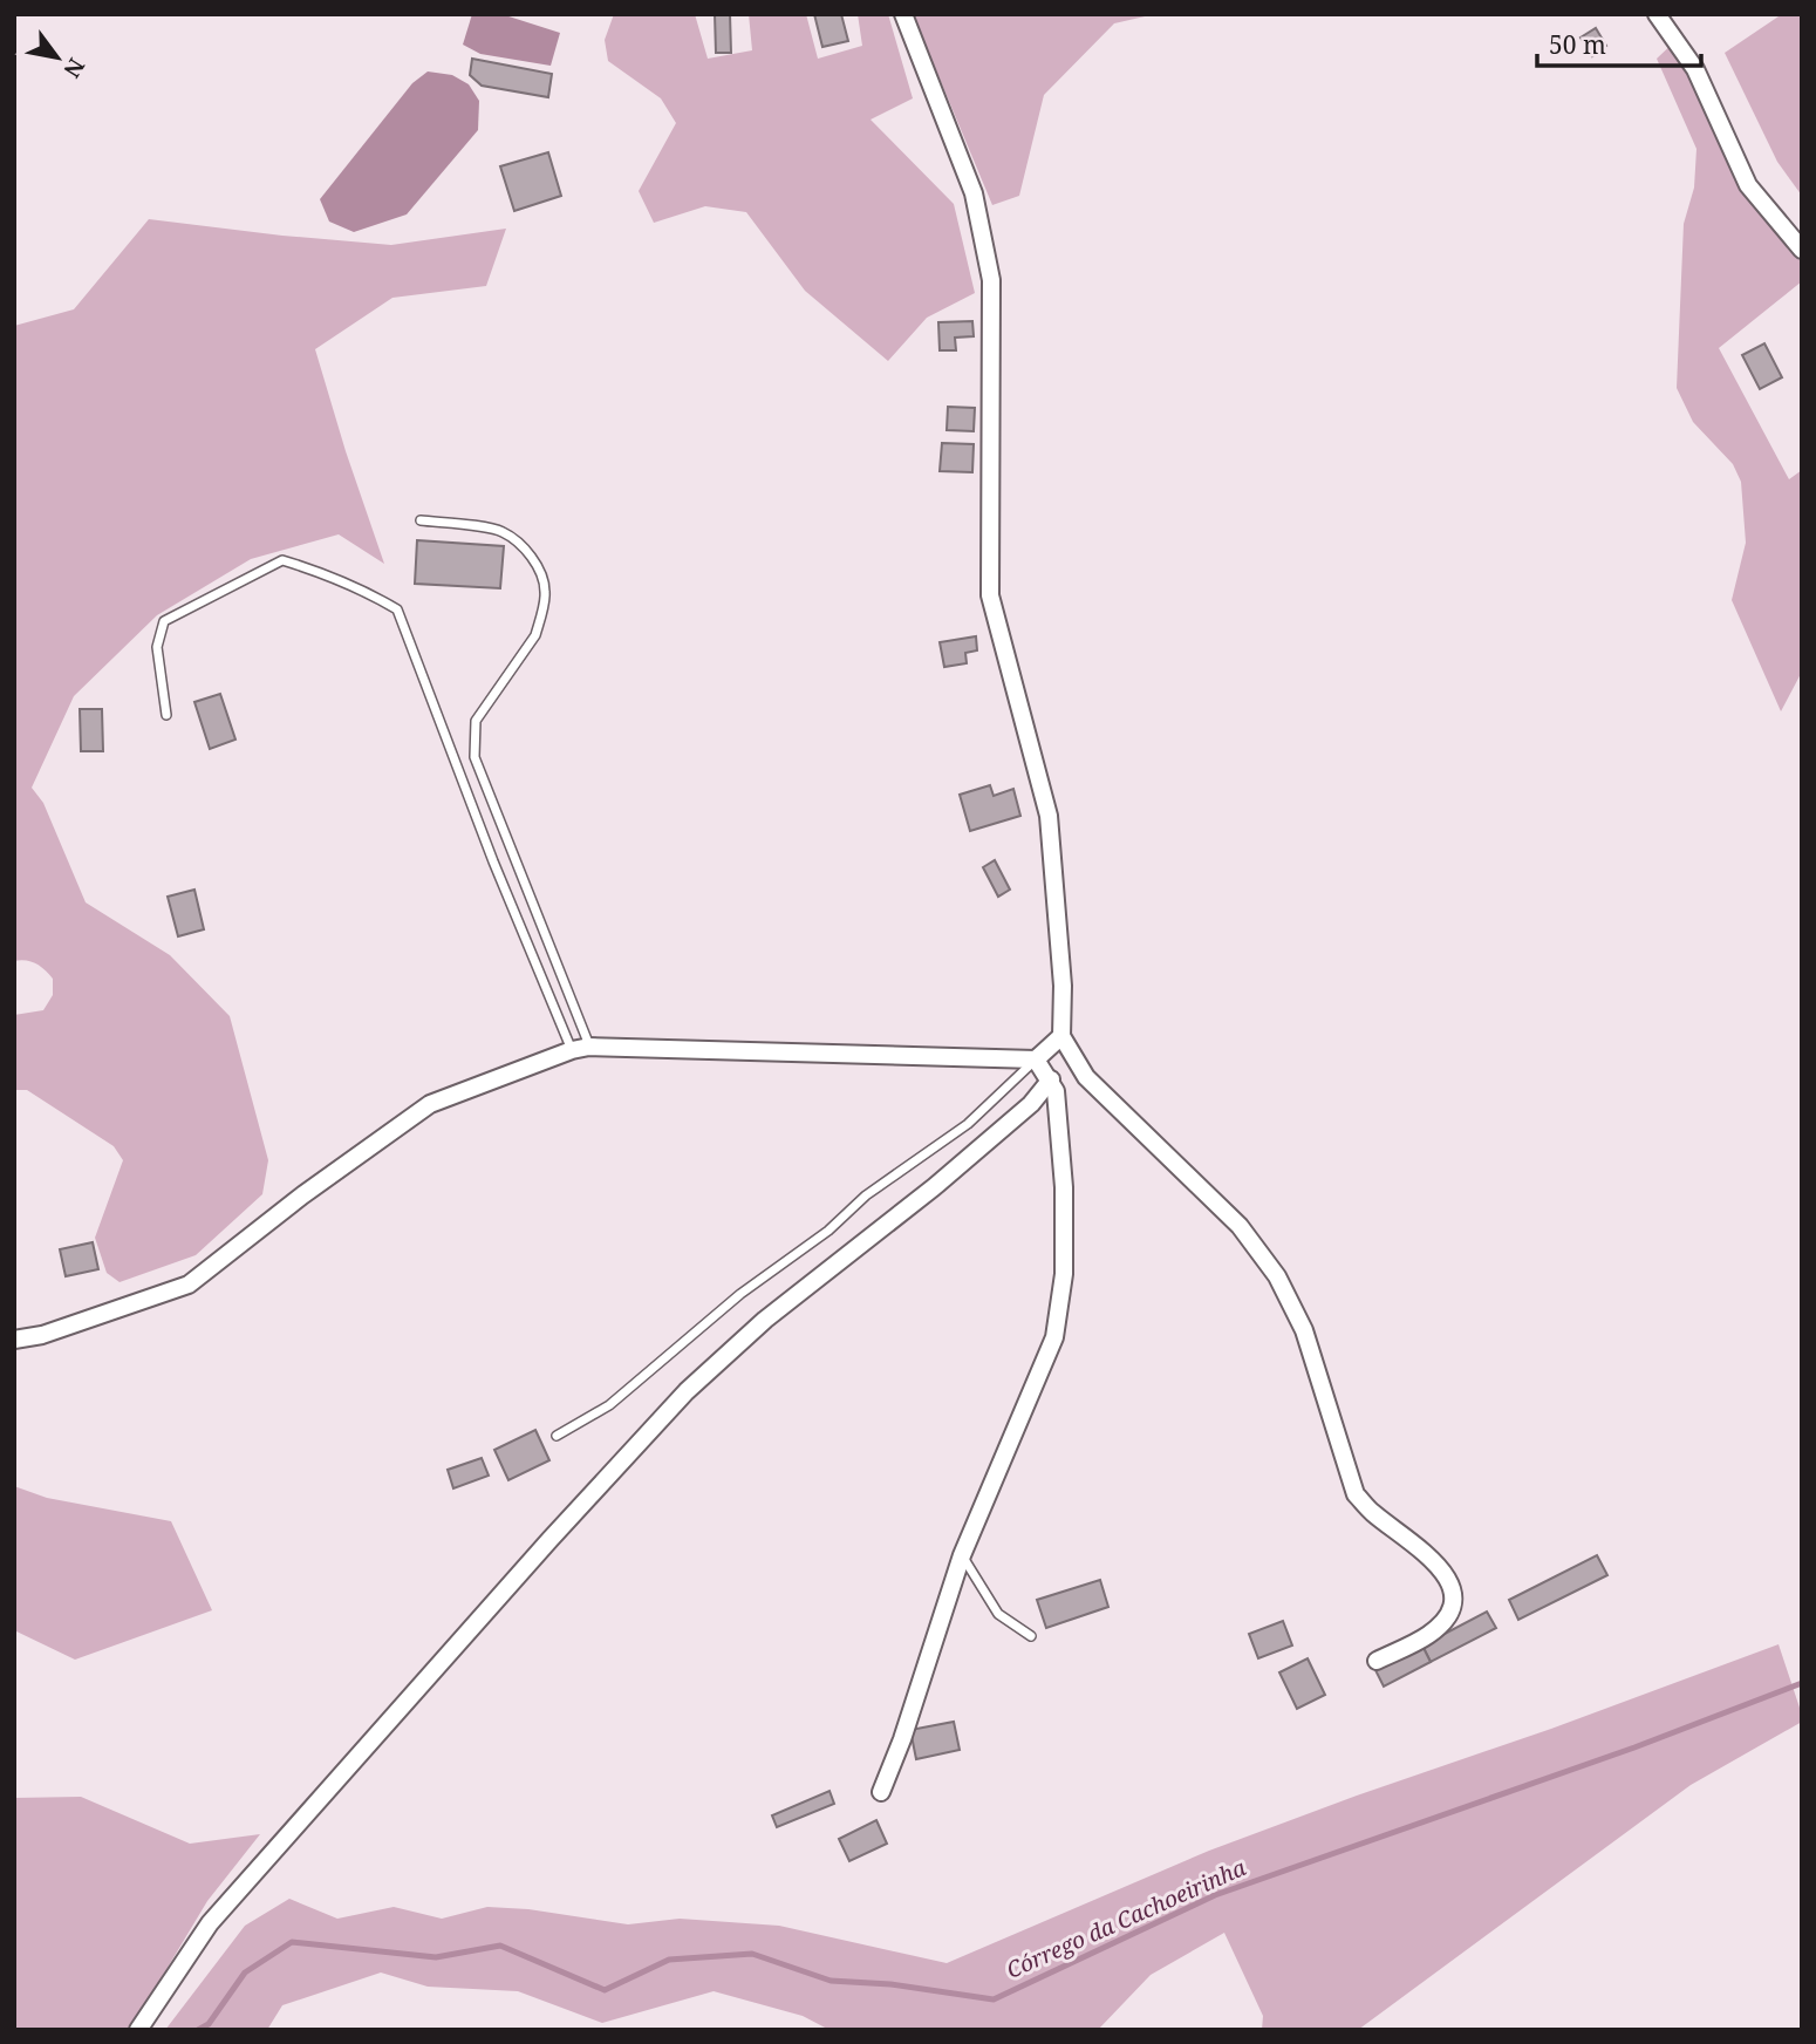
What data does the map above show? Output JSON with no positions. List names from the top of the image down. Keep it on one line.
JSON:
{"water":["Córrego da Cachoeirinha"],"scale_bar":"50 m","north":"bottom right"}
